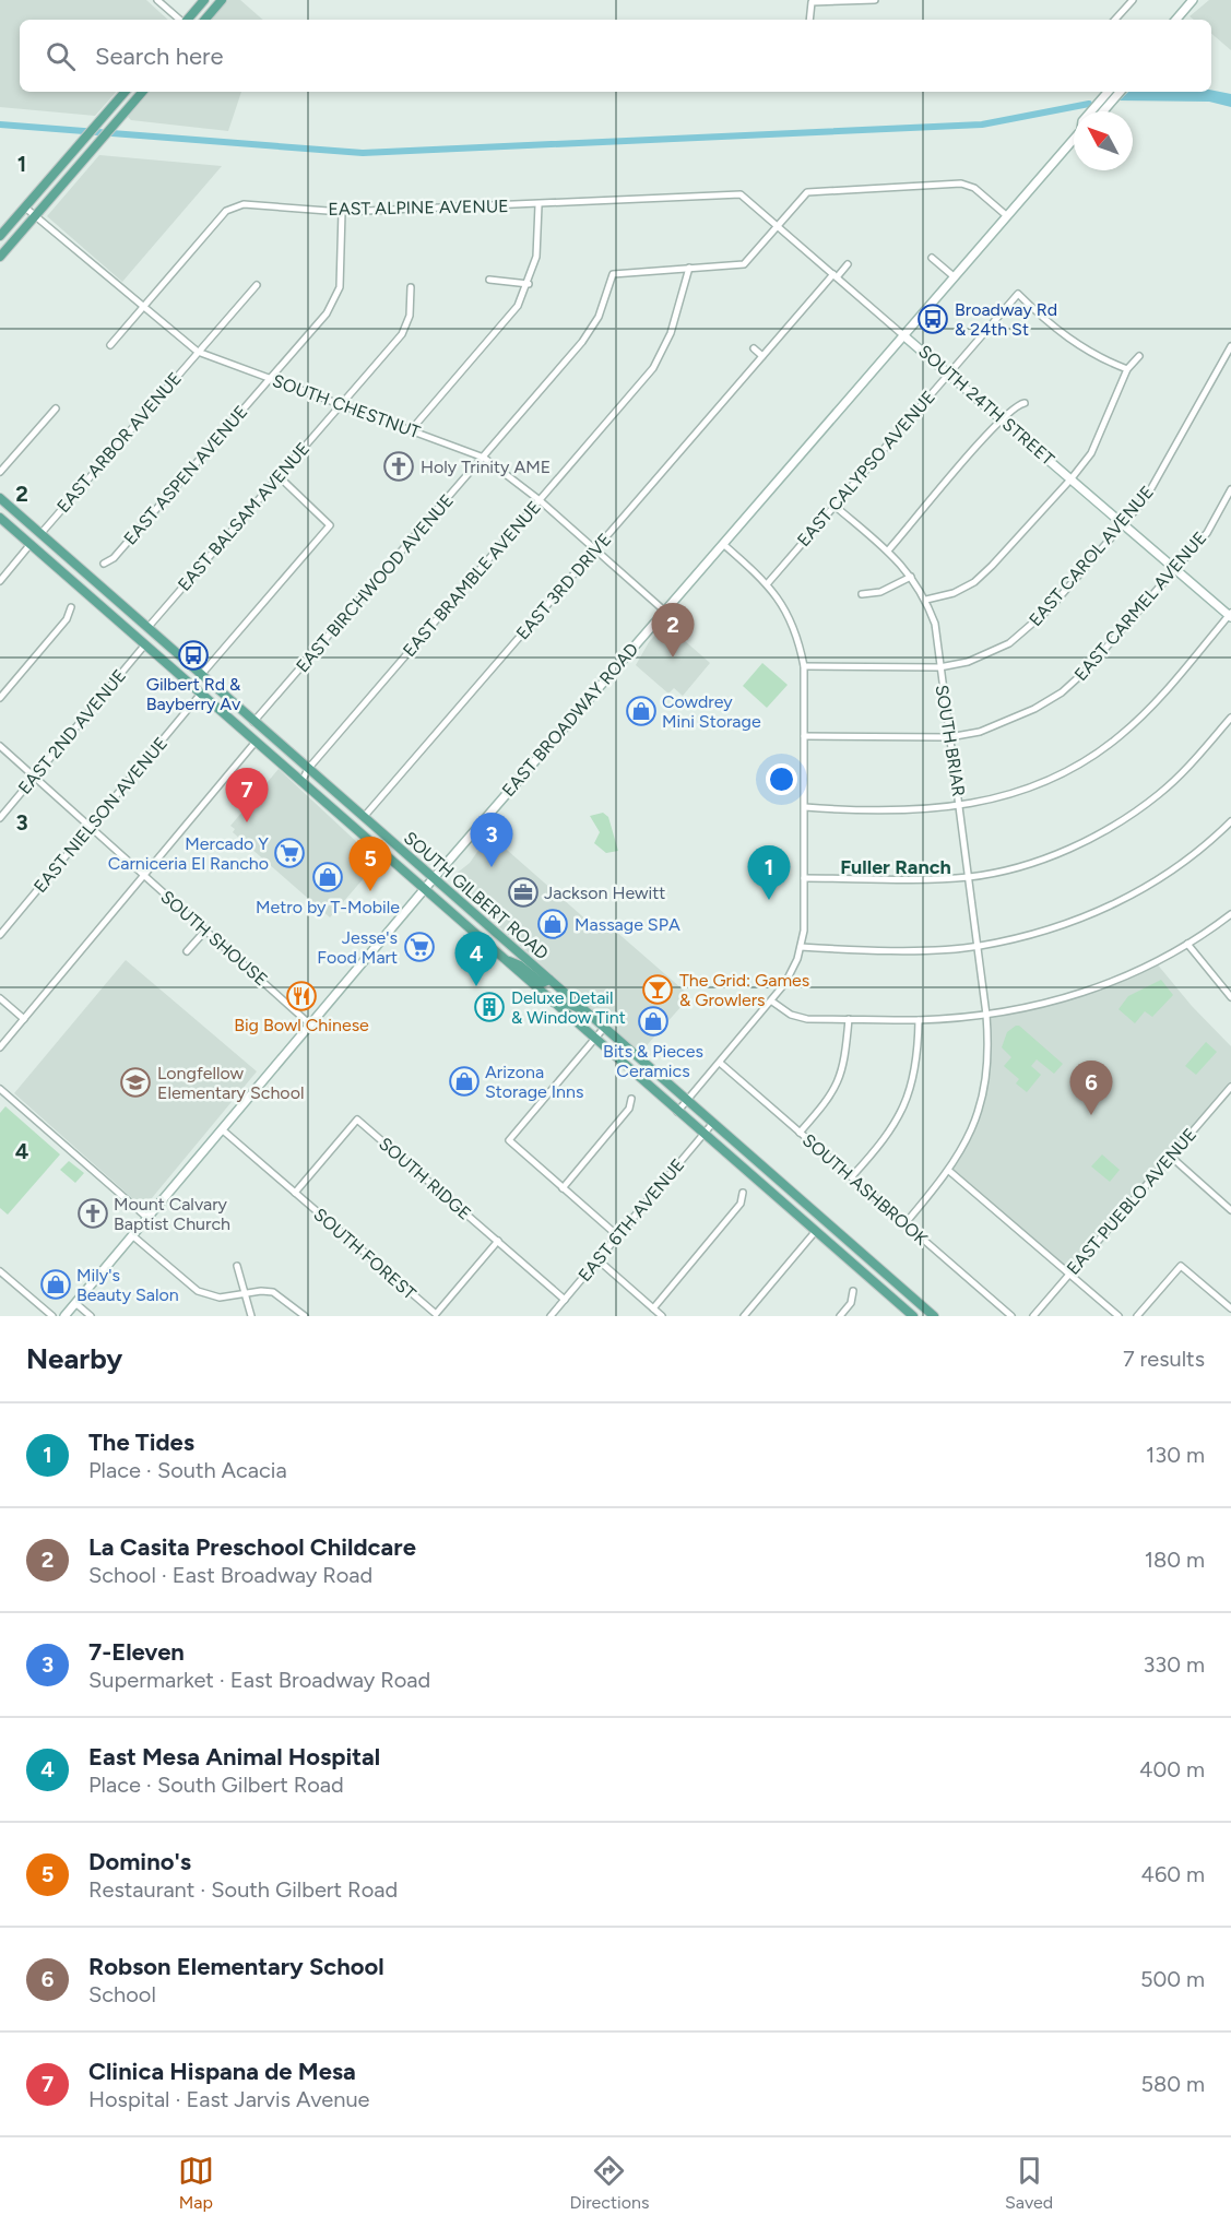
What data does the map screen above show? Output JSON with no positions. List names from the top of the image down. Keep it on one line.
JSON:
{"streets":{"main road":["SOUTH 24TH STREET","EAST BROADWAY ROAD","SOUTH GILBERT ROAD"],"street":["EAST ALPINE AVENUE","SOUTH CHESTNUT","EAST ARBOR AVENUE","EAST CALYPSO AVENUE","EAST ASPEN AVENUE","EAST BALSAM AVENUE","EAST CAROL AVENUE","EAST BRAMBLE AVENUE","EAST BIRCHWOOD AVENUE","EAST 3RD DRIVE","EAST CARMEL AVENUE","EAST 2ND AVENUE","SOUTH BRIAR","EAST NIELSON AVENUE","SOUTH SHOUSE","SOUTH RIDGE","SOUTH ASHBROOK","EAST PUEBLO AVENUE","EAST 6TH AVENUE","SOUTH FOREST"]},"crossings":[["EAST ALPINE AVENUE","SOUTH 24TH STREET"],["EAST ALPINE AVENUE","SOUTH CHESTNUT"],["EAST ALPINE AVENUE","EAST ASPEN AVENUE"],["SOUTH 24TH STREET","EAST CALYPSO AVENUE"],["SOUTH 24TH STREET","EAST CAROL AVENUE"],["SOUTH 24TH STREET","EAST BIRCHWOOD AVENUE"],["SOUTH 24TH STREET","EAST 3RD DRIVE"],["SOUTH 24TH STREET","EAST CARMEL AVENUE"],["SOUTH 24TH STREET","EAST BROADWAY ROAD"],["SOUTH CHESTNUT","EAST ARBOR AVENUE"],["SOUTH CHESTNUT","EAST ASPEN AVENUE"],["SOUTH CHESTNUT","EAST BALSAM AVENUE"],["SOUTH CHESTNUT","EAST BRAMBLE AVENUE"],["SOUTH CHESTNUT","EAST BIRCHWOOD AVENUE"],["SOUTH CHESTNUT","EAST 3RD DRIVE"],["SOUTH CHESTNUT","EAST BROADWAY ROAD"],["EAST ARBOR AVENUE","SOUTH GILBERT ROAD"],["EAST CALYPSO AVENUE","SOUTH BRIAR"],["EAST BALSAM AVENUE","SOUTH GILBERT ROAD"],["EAST CAROL AVENUE","SOUTH BRIAR"],["EAST BRAMBLE AVENUE","EAST BIRCHWOOD AVENUE"],["EAST BRAMBLE AVENUE","SOUTH GILBERT ROAD"],["EAST BIRCHWOOD AVENUE","SOUTH GILBERT ROAD"],["EAST 3RD DRIVE","SOUTH GILBERT ROAD"],["EAST CARMEL AVENUE","SOUTH BRIAR"],["EAST BROADWAY ROAD","SOUTH GILBERT ROAD"],["EAST BROADWAY ROAD","SOUTH SHOUSE"],["EAST BROADWAY ROAD","SOUTH FOREST"],["EAST 2ND AVENUE","SOUTH GILBERT ROAD"],["EAST 2ND AVENUE","SOUTH SHOUSE"],["SOUTH BRIAR","SOUTH ASHBROOK"],["EAST NIELSON AVENUE","SOUTH GILBERT ROAD"],["EAST NIELSON AVENUE","SOUTH SHOUSE"],["SOUTH GILBERT ROAD","EAST 6TH AVENUE"],["SOUTH RIDGE","EAST 6TH AVENUE"],["SOUTH RIDGE","SOUTH FOREST"]],"districts":["Fuller Ranch"],"places":{"bus stop":["Broadway Rd & 24th St","Gilbert Rd & Bayberry Av"],"church":["Holy Trinity AME","Mount Calvary Baptist Church"],"shop":["Cowdrey Mini Storage","Metro by T-Mobile","Massage SPA","Bits & Pieces Ceramics","Arizona Storage Inns","Mily's Beauty Salon"],"supermarket":["Mercado Y Carniceria El Rancho","Jesse's Food Mart"],"office":["Jackson Hewitt"],"bar":["The Grid: Games & Growlers"],"restaurant":["Big Bowl Chinese"],"building":["Deluxe Detail & Window Tint"],"school or university":["Longfellow Elementary School"]},"north":"top left","page":{"search":"Search here","pins":["2","7","3","5","1","4","6"],"heading":["Nearby","7 results"],"list":[{"mark":"1","name":"The Tides","note":"Place · South Acacia","value":"130 m"},{"mark":"2","name":"La Casita Preschool Childcare","note":"School · East Broadway Road","value":"180 m"},{"mark":"3","name":"7-Eleven","note":"Supermarket · East Broadway Road","value":"330 m"},{"mark":"4","name":"East Mesa Animal Hospital","note":"Place · South Gilbert Road","value":"400 m"},{"mark":"5","name":"Domino's","note":"Restaurant · South Gilbert Road","value":"460 m"},{"mark":"6","name":"Robson Elementary School","note":"School","value":"500 m"},{"mark":"7","name":"Clinica Hispana de Mesa","note":"Hospital · East Jarvis Avenue","value":"580 m"}],"nav":["Map","Directions","Saved"]},"grid":{"rows":["1","2","3","4"]}}
